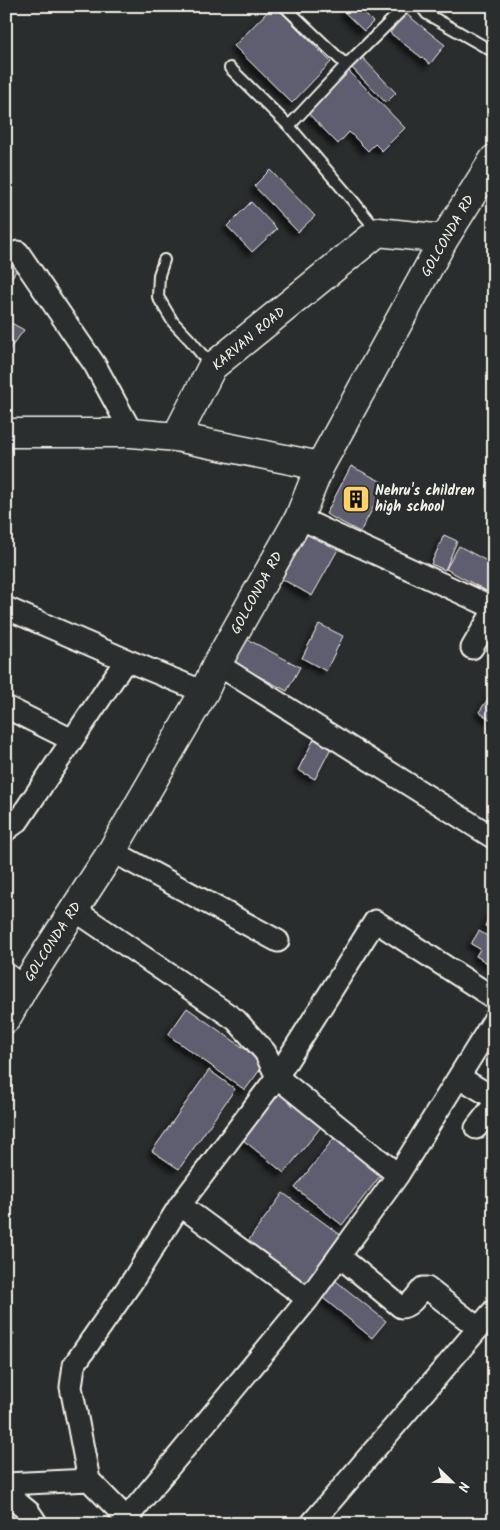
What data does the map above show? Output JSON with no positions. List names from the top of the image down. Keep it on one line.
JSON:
{"streets":{"main road":["GOLCONDA RD","KARVAN ROAD"]},"places":{"building":["Nehru's children high school"]},"north":"bottom right"}
